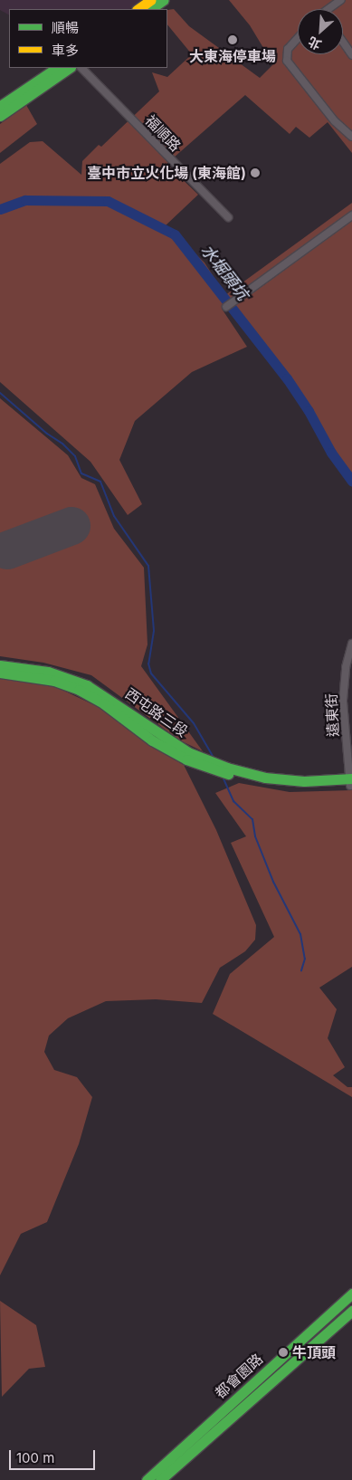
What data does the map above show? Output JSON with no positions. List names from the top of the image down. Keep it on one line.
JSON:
{"streets":{"street":["福順路","西屯路三段","遠東街","都會園路"]},"crossings":[["西屯路三段","遠東街"]],"water":["水堀頭坑"],"places":["大東海停車場","臺中市立火化場 (東海館)","牛頂頭"],"legend":["順暢","車多"],"scale_bar":"100 m","north":"bottom left"}
